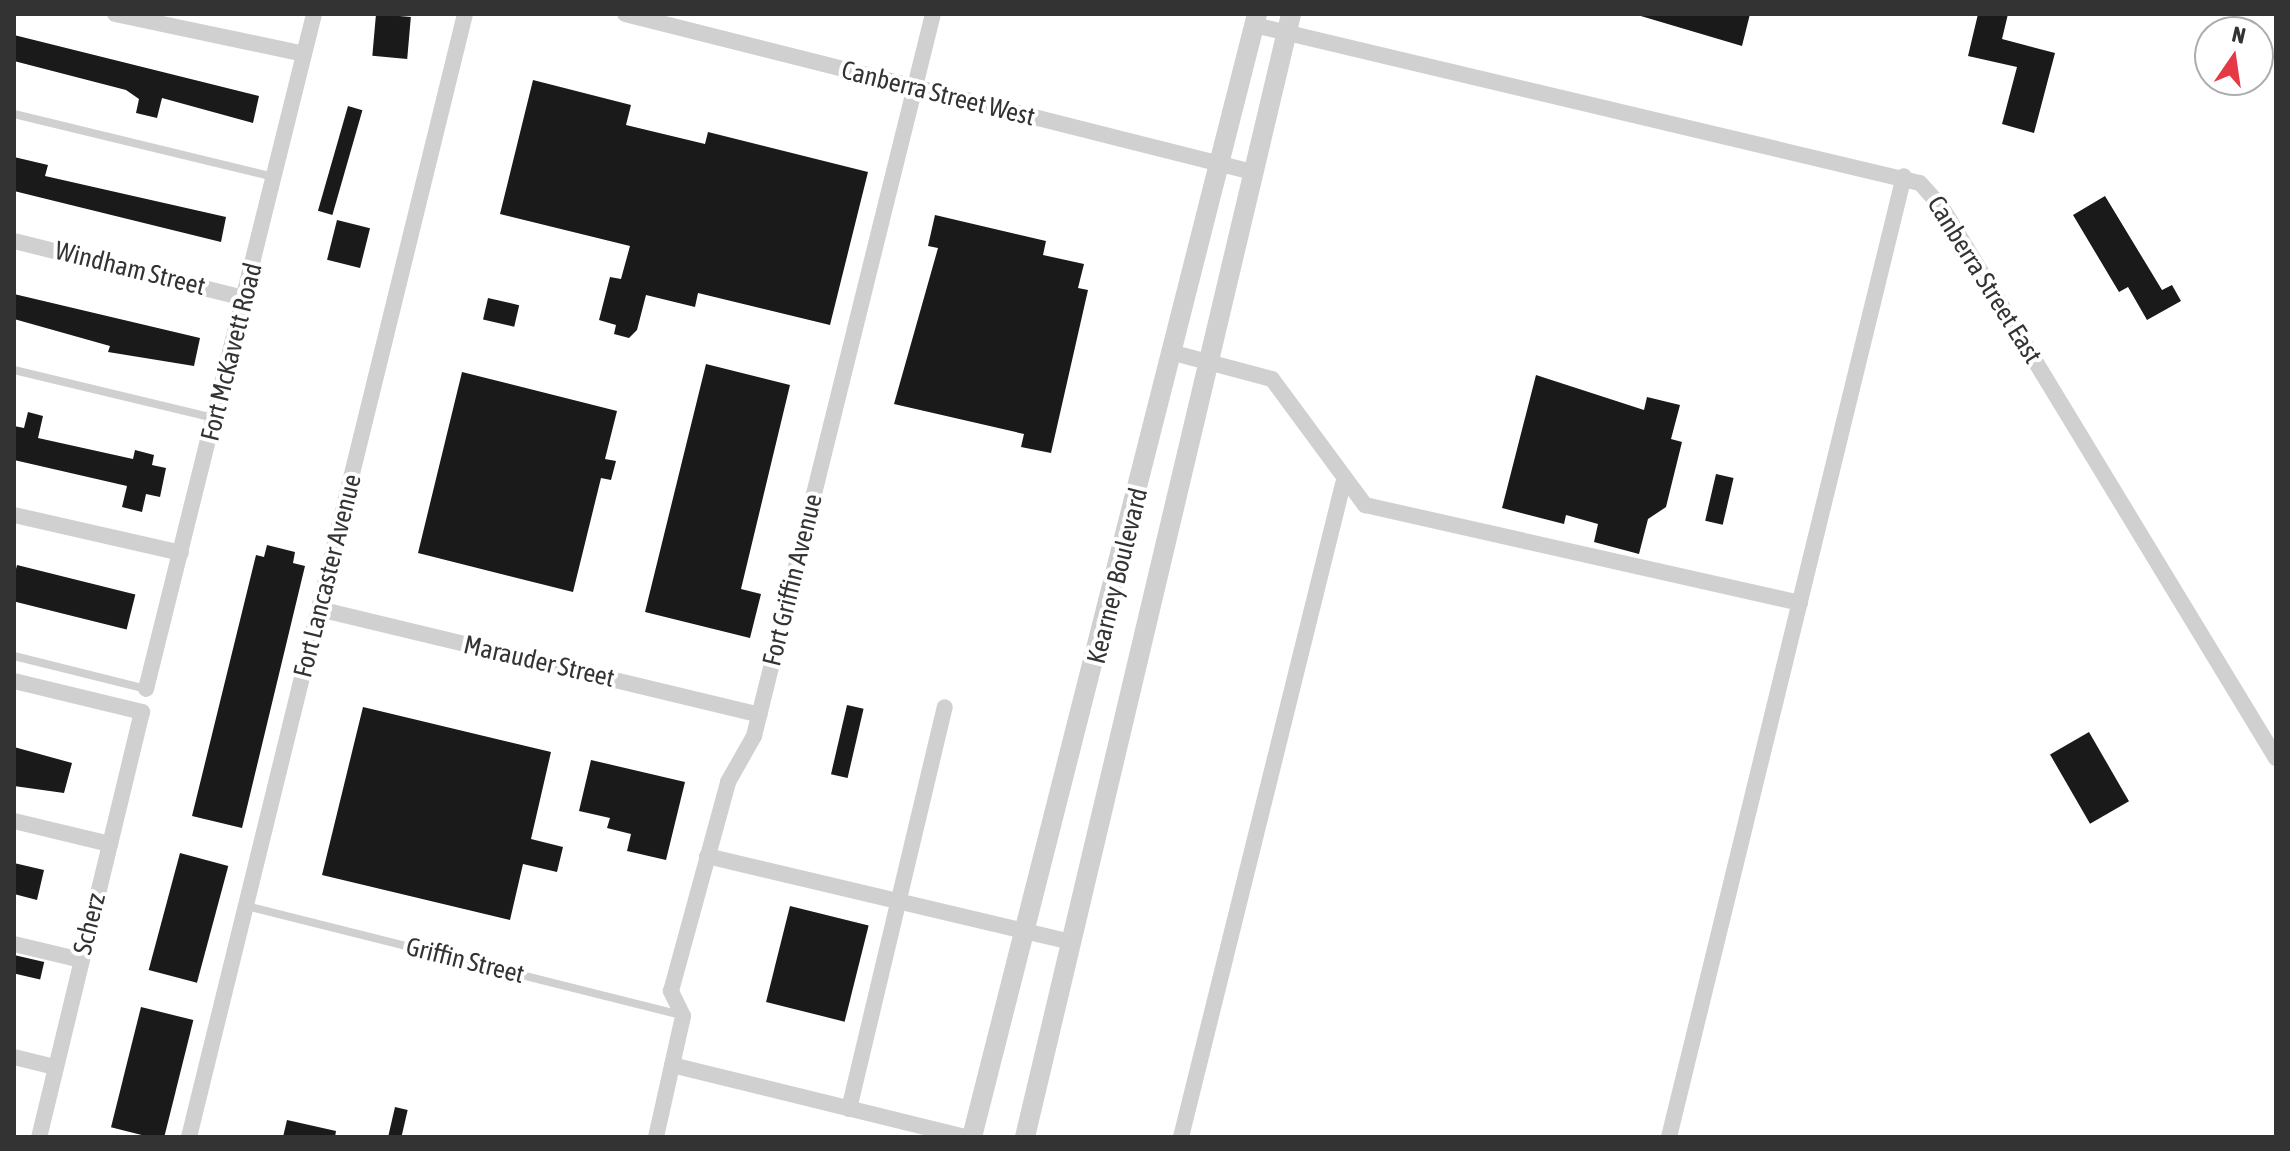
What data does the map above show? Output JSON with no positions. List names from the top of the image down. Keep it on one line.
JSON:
{"streets":{"street":["Canberra Street West","Windham Street","Canberra Street East","Fort McKavett Road","Fort Lancaster Avenue","Kearney Boulevard","Fort Griffin Avenue","Marauder Street","Scherz"],"lane":["Griffin Street"]},"crossings":[["Canberra Street West","Kearney Boulevard"],["Canberra Street West","Fort Griffin Avenue"],["Windham Street","Fort McKavett Road"],["Canberra Street East","Kearney Boulevard"],["Fort Lancaster Avenue","Marauder Street"],["Fort Lancaster Avenue","Griffin Street"],["Fort Griffin Avenue","Marauder Street"],["Fort Griffin Avenue","Griffin Street"]],"north":"top"}
